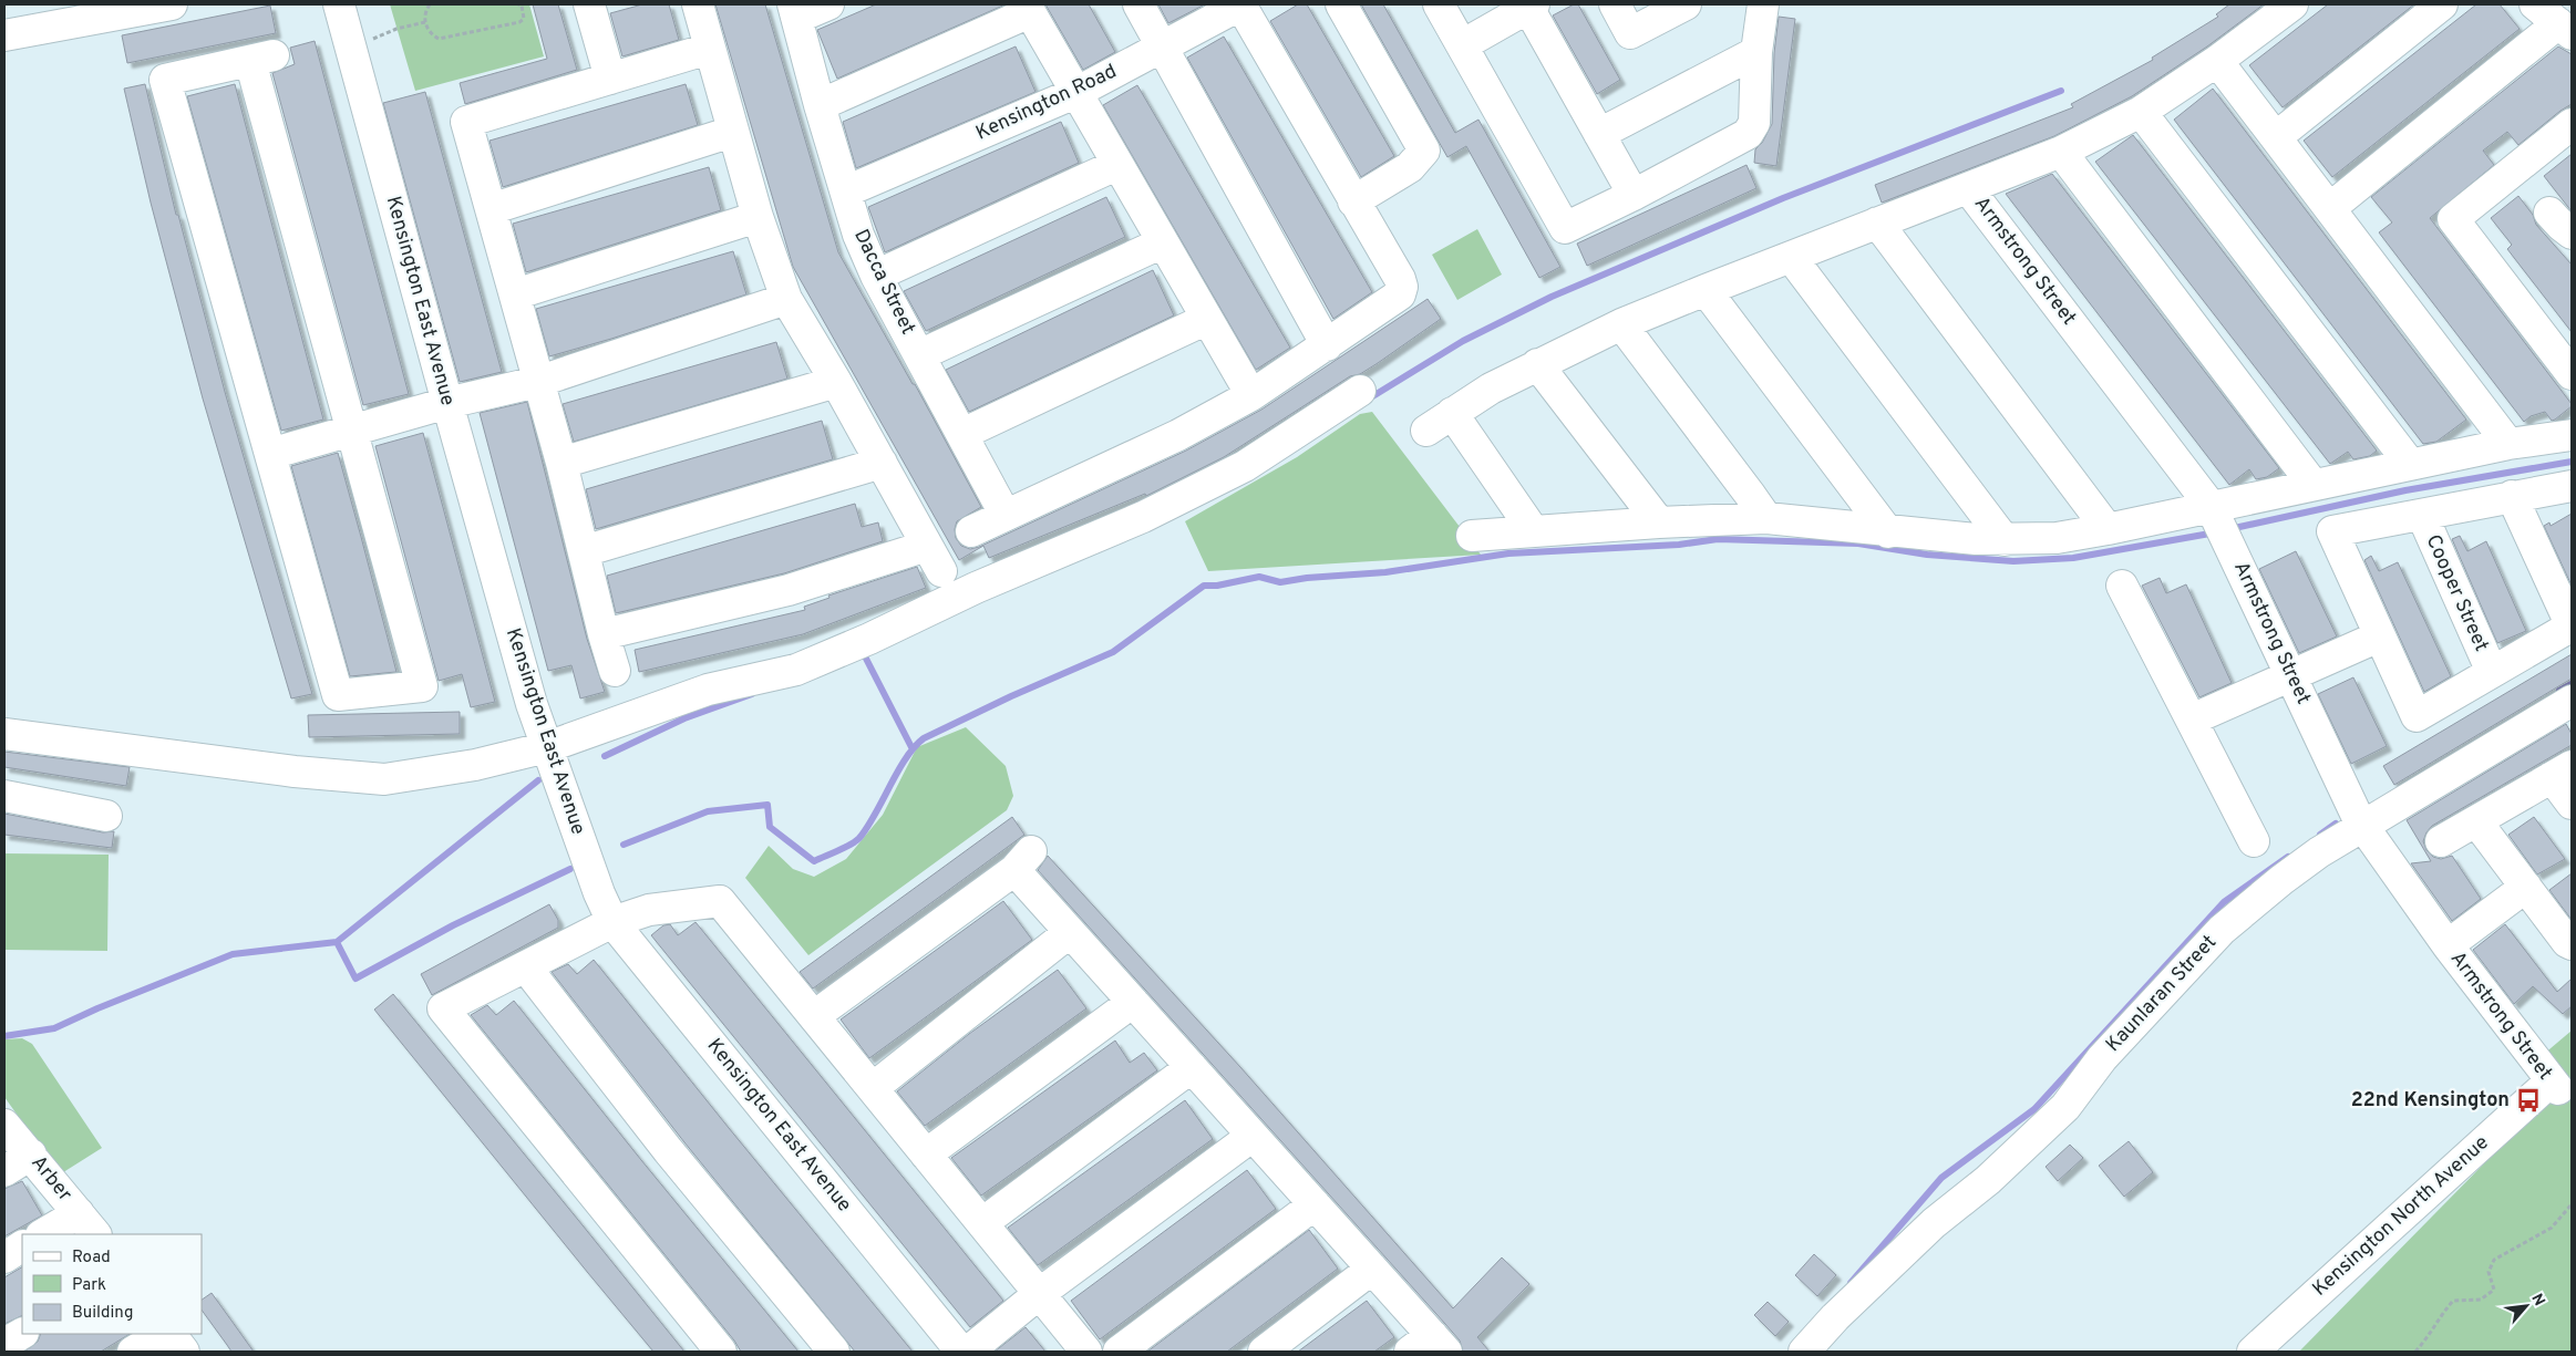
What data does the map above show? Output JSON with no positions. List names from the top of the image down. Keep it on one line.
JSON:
{"streets":{"street":["Kensington Road","Armstrong Street","Dacca Street","Kensington East Avenue","Cooper Street","Kaunlaran Street","Arber","Kensington North Avenue"]},"crossings":[["Kensington Road","Dacca Street"],["Armstrong Street","Kaunlaran Street"],["Armstrong Street","Kensington North Avenue"]],"places":{"bus stop":["22nd Kensington"]},"legend":["Road","Park","Building"],"north":"top right"}
